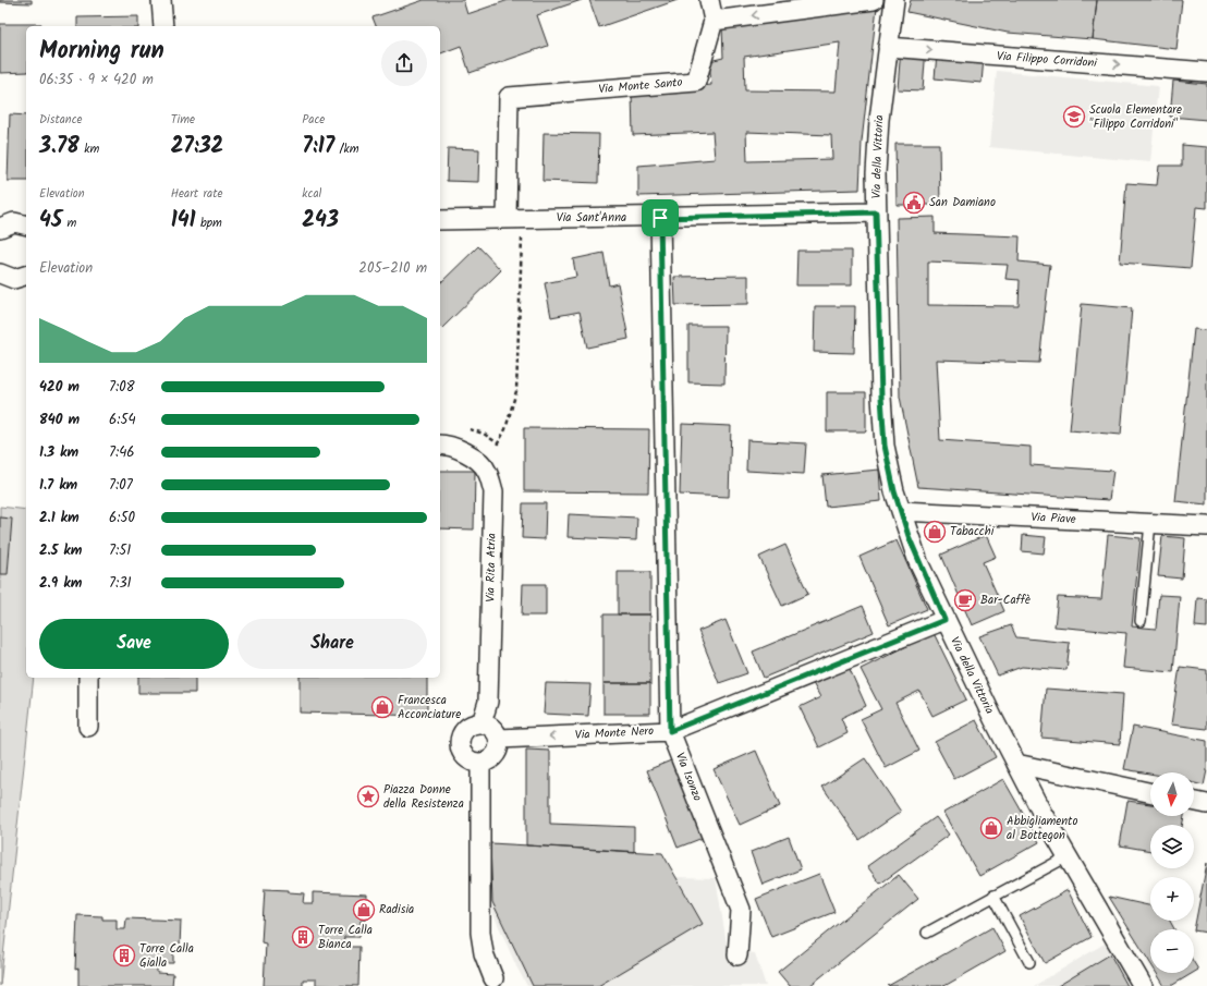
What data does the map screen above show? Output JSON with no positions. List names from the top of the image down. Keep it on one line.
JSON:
{"streets":{"street":["Via Filippo Corridoni","Via Monte Santo","Via della Vittoria","Via Sant'Anna","Via Piave","Via Rita Atria","Via Monte Nero","Via Isonzo"]},"crossings":[["Via Filippo Corridoni","Via della Vittoria"],["Via Monte Santo","Via Sant'Anna"],["Via della Vittoria","Via Sant'Anna"],["Via della Vittoria","Via Piave"],["Via della Vittoria","Via Monte Nero"],["Via Sant'Anna","Via Isonzo"],["Via Rita Atria","Via Monte Nero"],["Via Monte Nero","Via Isonzo"]],"one_way":["Via Filippo Corridoni","Via Monte Nero"],"places":{"school or university":["Scuola Elementare \"Filippo Corridoni\""],"public building":["San Damiano"],"shop":["Tabacchi","Francesca Acconciature","Abbigliamento al Bottegon","Radisia"],"cafe":["Bar-Caffè"],"place":["Piazza Donne della Resistenza"],"building":["Torre Calla Bianca","Torre Calla Gialla"]},"north":"bottom","page":{"heading":["Morning run","06:35 · 9 × 420 m"],"stats":[["Distance","3.78 km"],["Time","27:32"],["Pace","7:17 /km"],["Elevation","45 m"],["Heart rate","141 bpm"],["kcal","243"]],"chart":["Elevation","205–210 m"],"list":[{"name":"420 m","note":"7:08"},{"name":"840 m","note":"6:54"},{"name":"1.3 km","note":"7:46"},{"name":"1.7 km","note":"7:07"},{"name":"2.1 km","note":"6:50"},{"name":"2.5 km","note":"7:51"},{"name":"2.9 km","note":"7:31"}],"buttons":["Save","Share"],"map_buttons":["+","−"]}}
